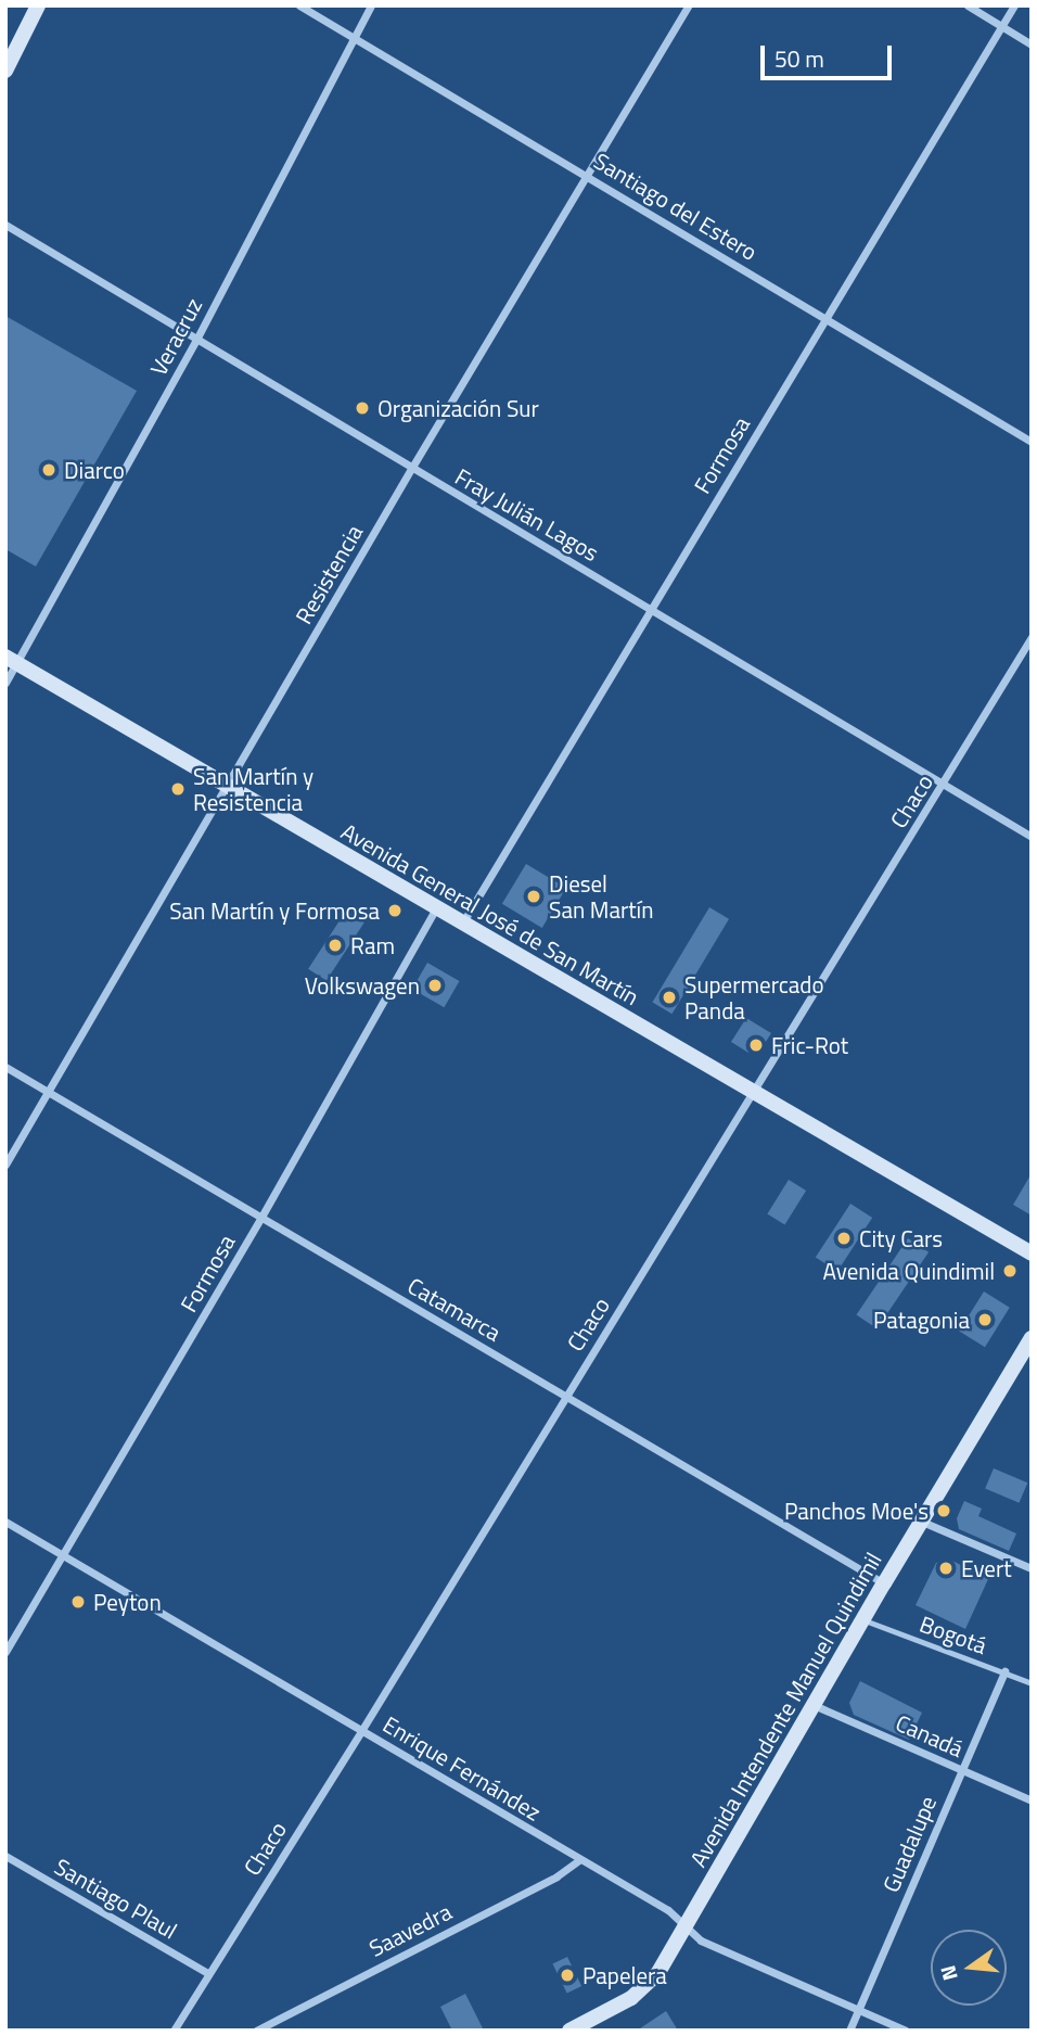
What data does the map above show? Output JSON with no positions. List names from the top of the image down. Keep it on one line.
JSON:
{"streets":{"main road":["Avenida General José de San Martín","Avenida Intendente Manuel Quindimil"],"street":["Santiago del Estero","Veracruz","Formosa","Fray Julián Lagos","Resistencia","Chaco","Catamarca","Canadá","Enrique Fernández","Guadalupe","Santiago Plaul","Saavedra"],"lane":["Bogotá"]},"crossings":[["Santiago del Estero","Veracruz"],["Santiago del Estero","Formosa"],["Santiago del Estero","Resistencia"],["Veracruz","Fray Julián Lagos"],["Veracruz","Avenida General José de San Martín"],["Formosa","Fray Julián Lagos"],["Formosa","Avenida General José de San Martín"],["Formosa","Catamarca"],["Formosa","Enrique Fernández"],["Fray Julián Lagos","Resistencia"],["Fray Julián Lagos","Chaco"],["Resistencia","Avenida General José de San Martín"],["Resistencia","Catamarca"],["Chaco","Avenida General José de San Martín"],["Chaco","Catamarca"],["Chaco","Enrique Fernández"],["Chaco","Santiago Plaul"],["Catamarca","Avenida Intendente Manuel Quindimil"],["Bogotá","Avenida Intendente Manuel Quindimil"],["Bogotá","Guadalupe"],["Avenida Intendente Manuel Quindimil","Canadá"],["Avenida Intendente Manuel Quindimil","Enrique Fernández"],["Canadá","Guadalupe"],["Enrique Fernández","Guadalupe"],["Enrique Fernández","Saavedra"]],"places":["Organización Sur","Diarco","San Martín y Resistencia","Diesel San Martín","San Martín y Formosa","Ram","Volkswagen","Supermercado Panda","Fric-Rot","City Cars","Avenida Quindimil","Patagonia","Panchos Moe's","Evert","Peyton","Papelera"],"scale_bar":"50 m","north":"left"}
